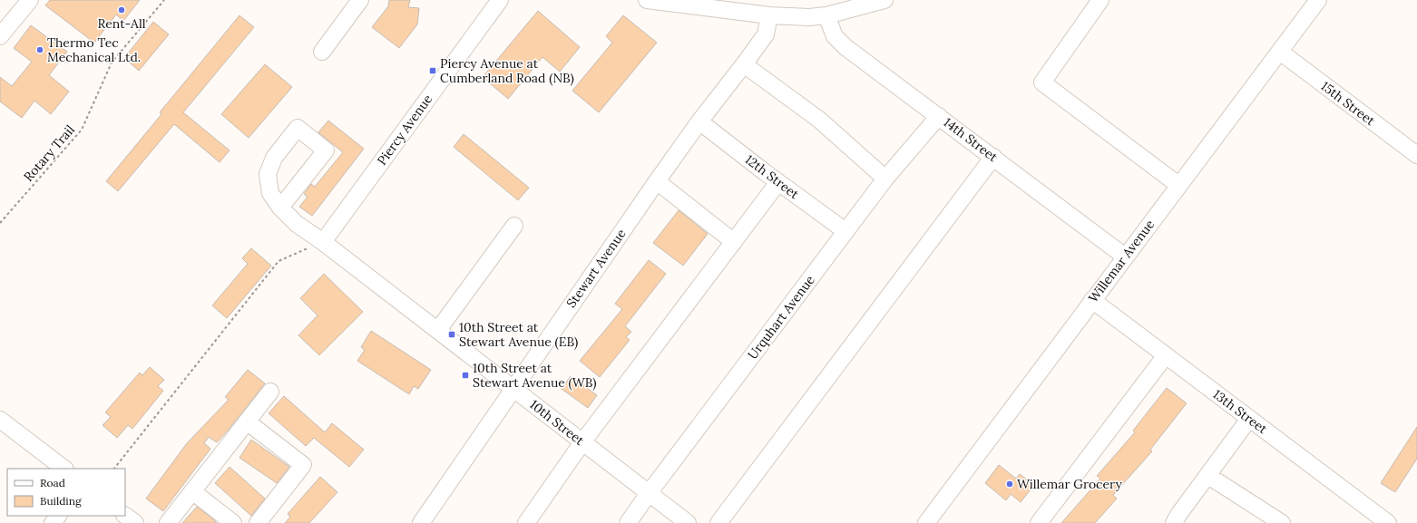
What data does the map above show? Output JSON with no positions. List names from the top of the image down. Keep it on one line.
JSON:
{"streets":{"street":["15th Street","Piercy Avenue","14th Street","12th Street","Willemar Avenue","Stewart Avenue","Urquhart Avenue","13th Street","10th Street"],"path":["Rotary Trail"]},"crossings":[["15th Street","Willemar Avenue"],["Piercy Avenue","10th Street"],["14th Street","Willemar Avenue"],["14th Street","Urquhart Avenue"],["12th Street","Stewart Avenue"],["12th Street","Urquhart Avenue"],["Willemar Avenue","13th Street"],["Stewart Avenue","10th Street"],["Urquhart Avenue","10th Street"]],"places":{"other":["Rent-All","Thermo Tec Mechanical Ltd.","Willemar Grocery"],"transit":["Piercy Avenue at Cumberland Road (NB)","10th Street at Stewart Avenue (EB)","10th Street at Stewart Avenue (WB)"]},"legend":["Road","Building"]}
